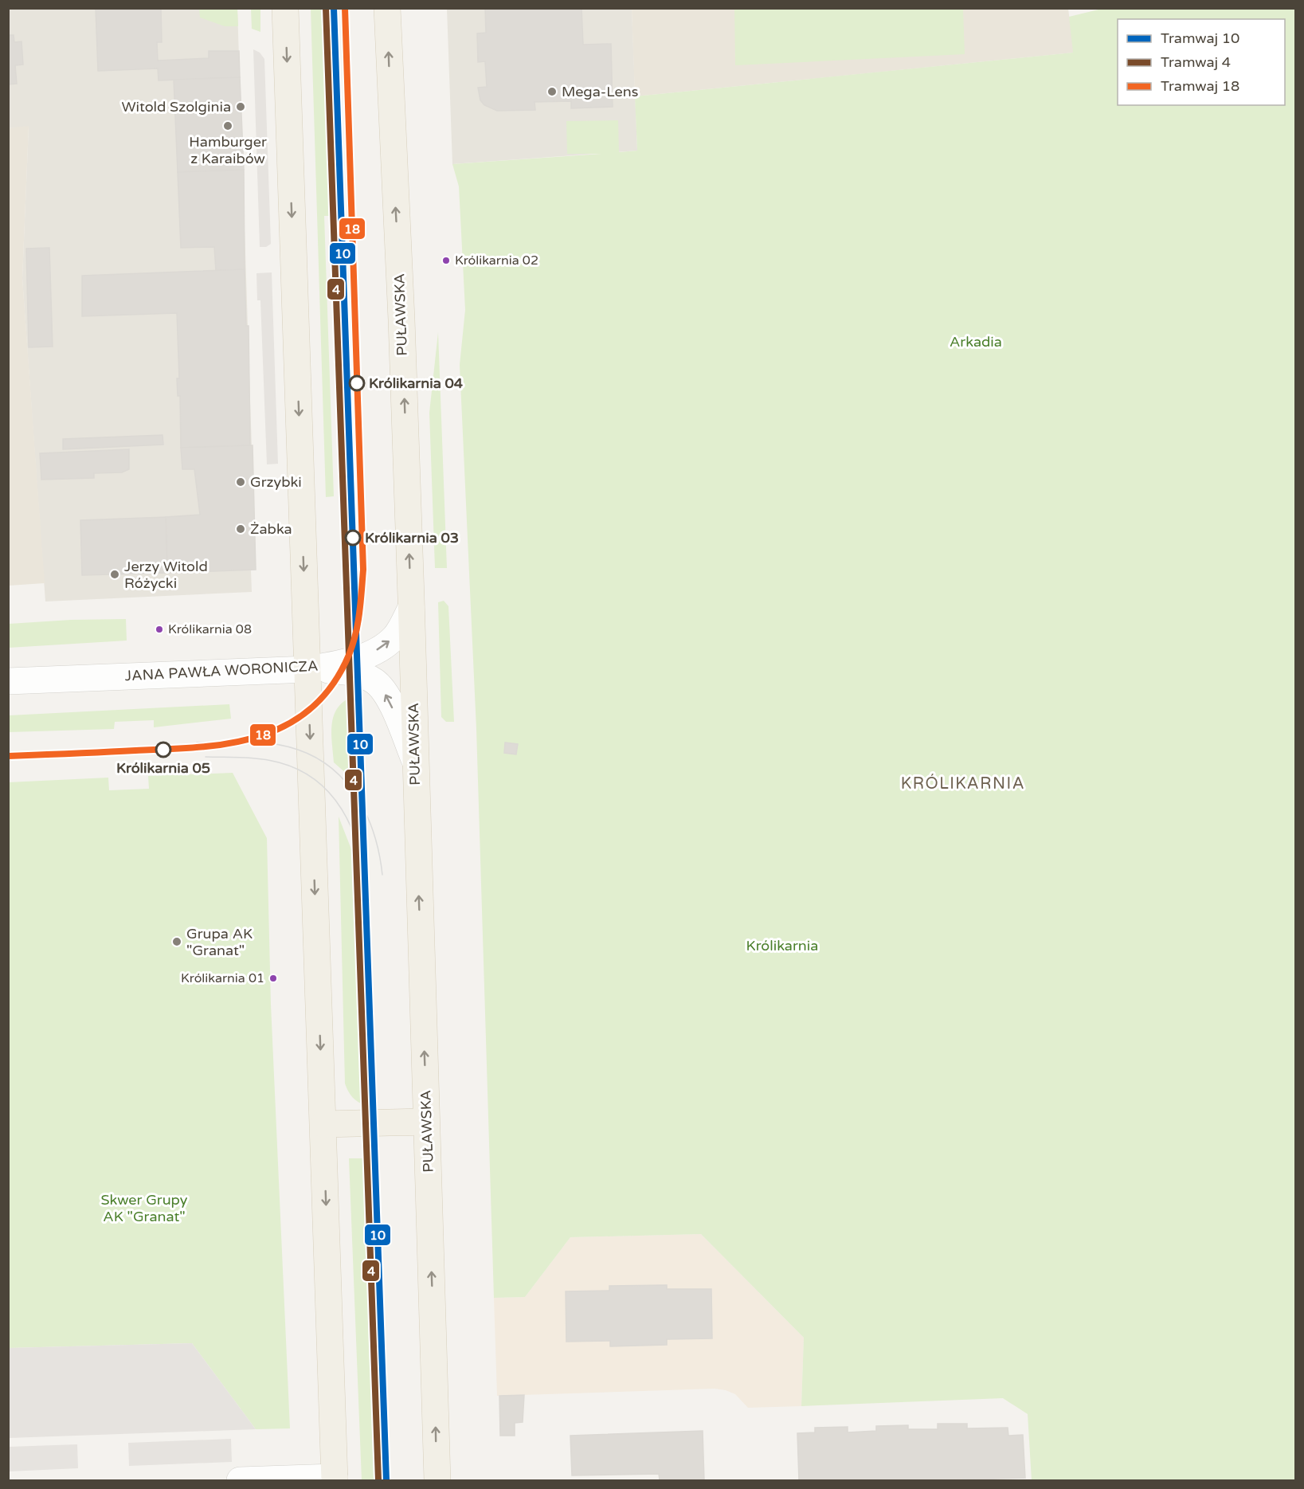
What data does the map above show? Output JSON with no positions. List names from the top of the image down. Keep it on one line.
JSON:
{"streets":{"main road":["PUŁAWSKA"],"street":["JANA PAWŁA WORONICZA"]},"crossings":[["PUŁAWSKA","JANA PAWŁA WORONICZA"]],"districts":["KRÓLIKARNIA"],"parks":["Arkadia","Królikarnia","Skwer Grupy AK \"Granat\""],"places":["Mega-Lens","Witold Szolginia","Hamburger z Karaibów","Królikarnia 02","Królikarnia 04","Grzybki","Żabka","Królikarnia 03","Jerzy Witold Różycki","Królikarnia 08","Królikarnia 05","Grupa AK \"Granat\"","Królikarnia 01"],"lines":["tram line 10","tram line 4","tram line 18"],"legend":["Tramwaj 10","Tramwaj 4","Tramwaj 18"]}
